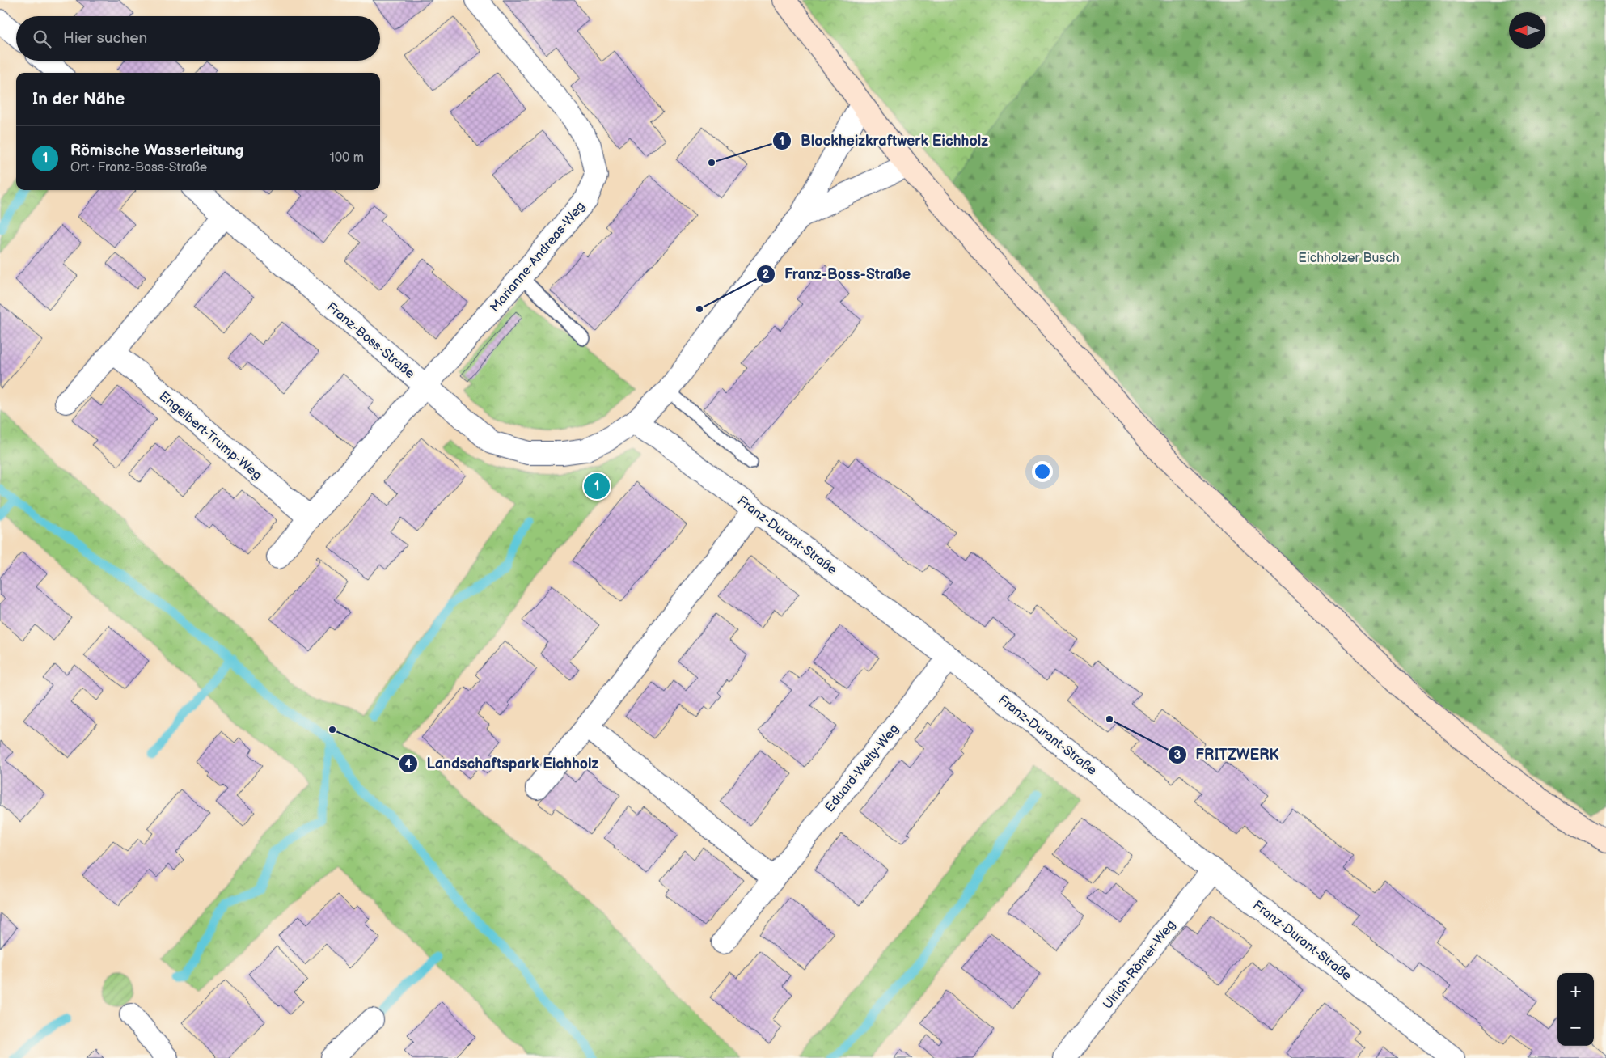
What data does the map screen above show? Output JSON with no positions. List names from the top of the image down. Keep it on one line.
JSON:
{"streets":{"street":["Marianne-Andreas-Weg","Franz-Boss-Straße","Engelbert-Trump-Weg","Franz-Durant-Straße","Eduard-Welty-Weg","Ulrich-Römer-Weg"]},"crossings":[["Marianne-Andreas-Weg","Franz-Boss-Straße"],["Franz-Boss-Straße","Franz-Durant-Straße"],["Franz-Durant-Straße","Eduard-Welty-Weg"],["Franz-Durant-Straße","Ulrich-Römer-Weg"]],"parks":["Eichholzer Busch"],"places":["Blockheizkraftwerk Eichholz","Franz-Boss-Straße","FRITZWERK","Landschaftspark Eichholz"],"north":"left","page":{"search":"Hier suchen","heading":"In der Nähe","list":[{"mark":"1","name":"Römische Wasserleitung","note":"Ort · Franz-Boss-Straße","value":"100 m"}],"pins":"1","map_buttons":["+","−"]}}
